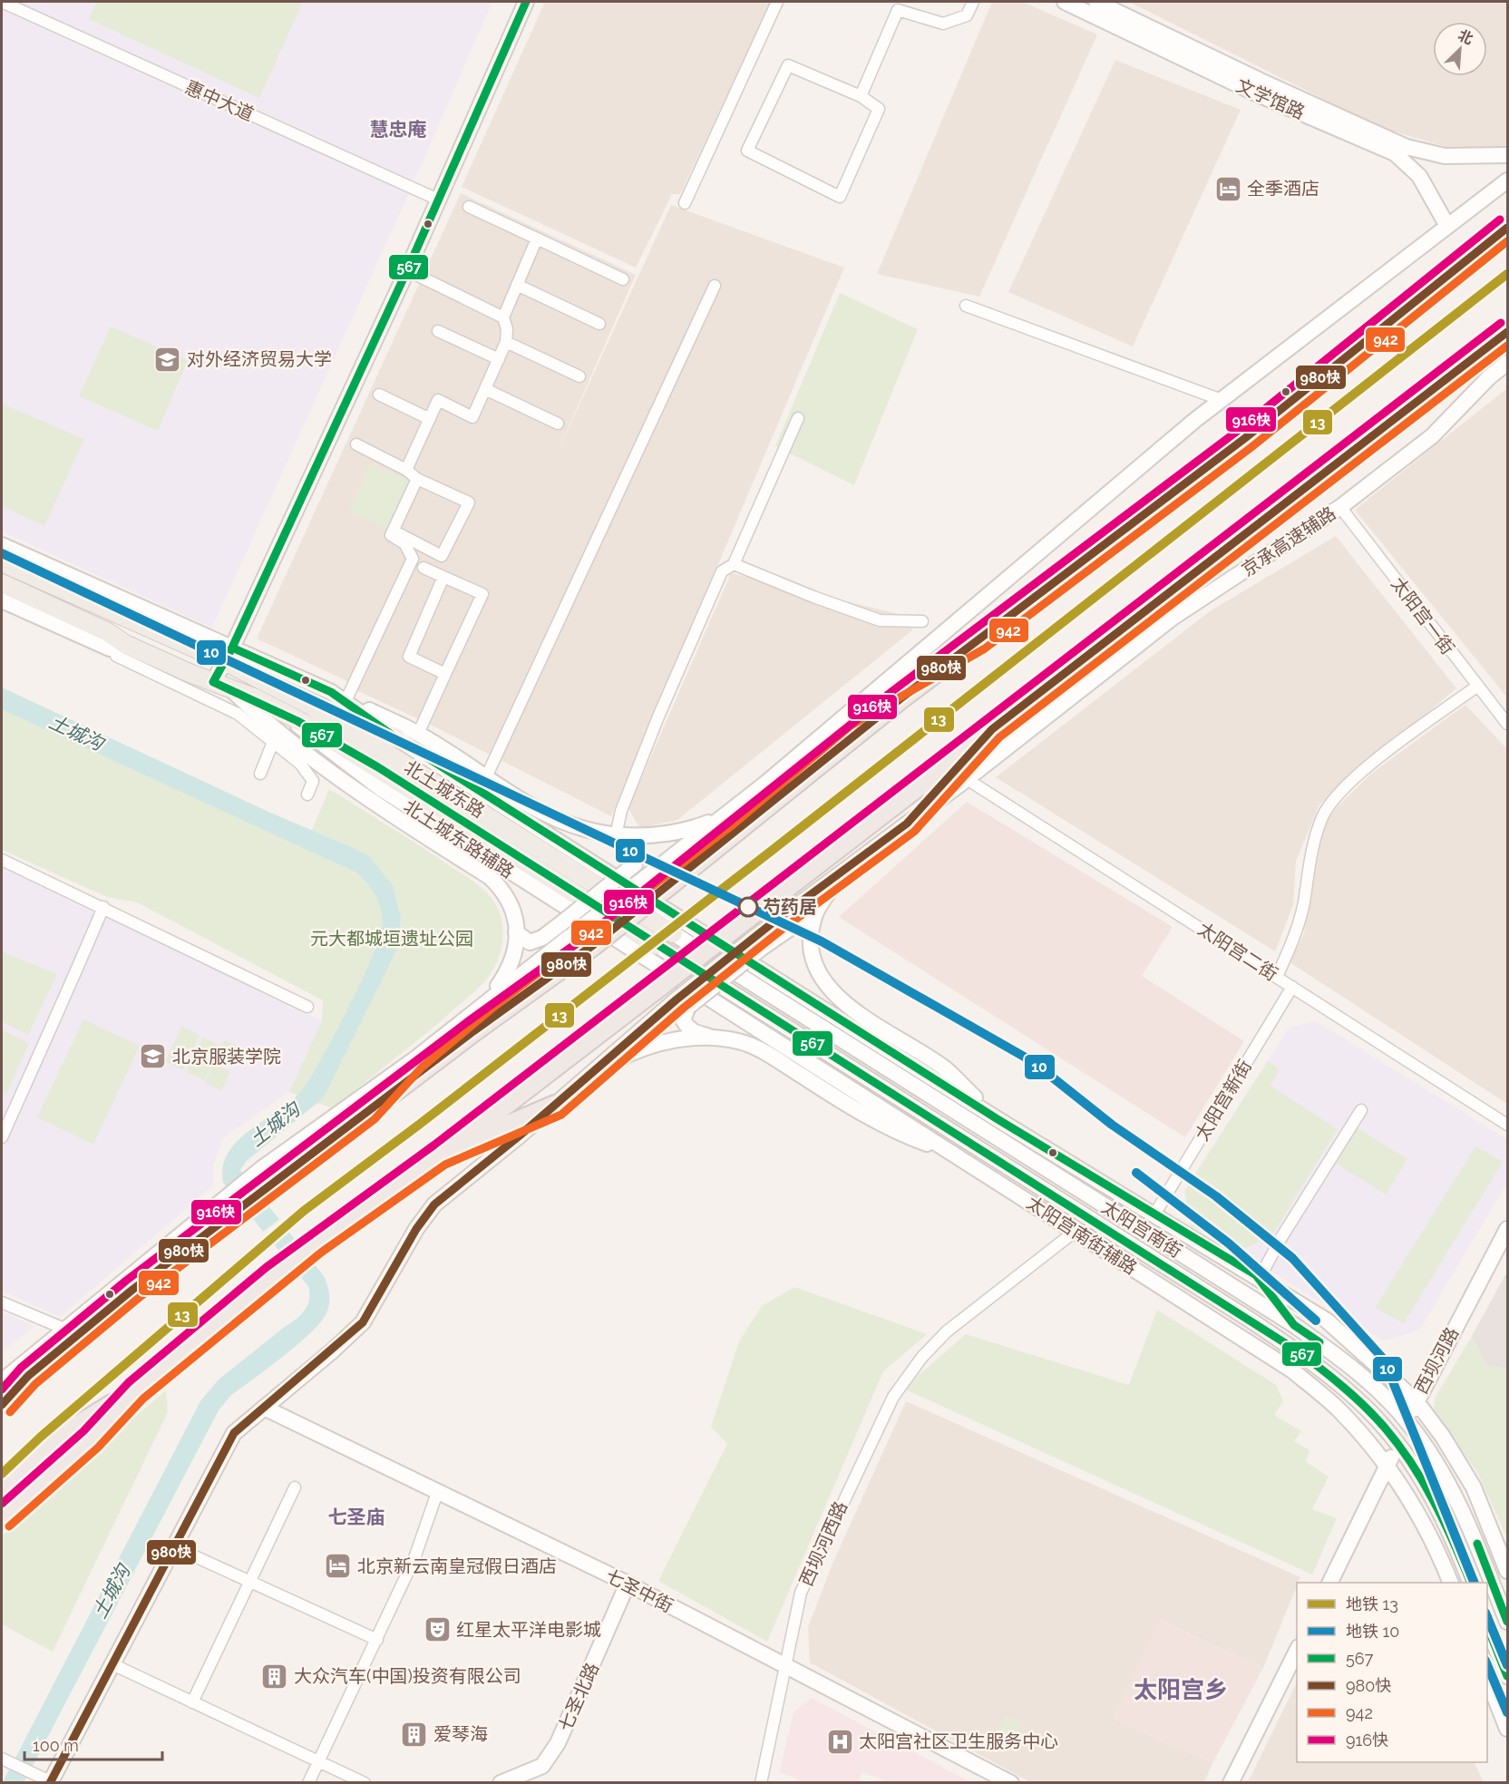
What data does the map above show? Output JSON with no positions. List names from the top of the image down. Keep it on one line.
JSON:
{"streets":{"main road":["北土城东路"],"street":["文学馆路","惠中大道","京承高速辅路","太阳宫一街","北土城东路辅路","太阳宫二街","太阳宫新街","太阳宫南街","太阳宫南街辅路","西坝河路","西坝河西路","七圣中街","七圣北路"]},"crossings":[["京承高速辅路","太阳宫一街"],["京承高速辅路","太阳宫二街"],["京承高速辅路","七圣中街"],["北土城东路","北土城东路辅路"],["北土城东路","太阳宫南街"],["北土城东路辅路","太阳宫南街辅路"],["太阳宫二街","太阳宫新街"],["太阳宫南街","西坝河路"],["太阳宫南街辅路","西坝河路"],["太阳宫南街辅路","西坝河西路"],["西坝河西路","七圣中街"],["七圣中街","七圣北路"]],"districts":["慧忠庵","七圣庙","太阳宫乡"],"water":["土城沟"],"parks":["元大都城垣遗址公园"],"places":{"hotel":["全季酒店","北京新云南皇冠假日酒店"],"school or university":["对外经济贸易大学","北京服装学院"],"other":["芍药居"],"theatre":["红星太平洋电影城"],"building":["大众汽车(中国)投资有限公司","爱琴海"],"hospital":["太阳宫社区卫生服务中心"]},"lines":["transit line 567","transit line 916快","transit line 980快","transit line 942","metro line 13","metro line 10"],"legend":["地铁 13","地铁 10","567","980快","942","916快"],"scale_bar":"100 m","north":"top right"}
